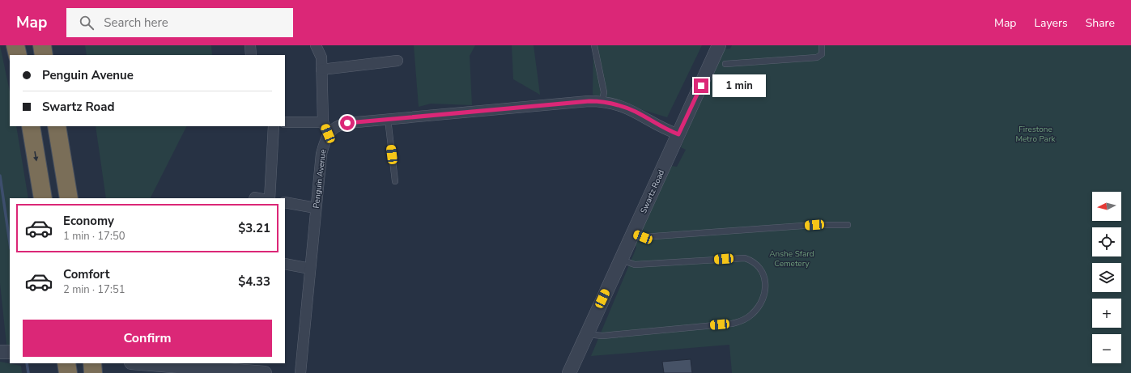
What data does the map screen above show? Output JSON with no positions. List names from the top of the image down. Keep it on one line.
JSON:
{"streets":{"street":["Penguin Avenue","Swartz Road"]},"parks":["Firestone Metro Park","Anshe Sfard Cemetery"],"north":"left","page":{"header":"Map","search":"Search here","nav":["Map","Layers","Share"],"banner":["Penguin Avenue","Swartz Road"],"bubble":"1 min","map_buttons":["+","−"],"list":[{"name":"Economy","note":"1 min · 17:50","value":"$3.21"},{"name":"Comfort","note":"2 min · 17:51","value":"$4.33"}],"buttons":"Confirm"}}
